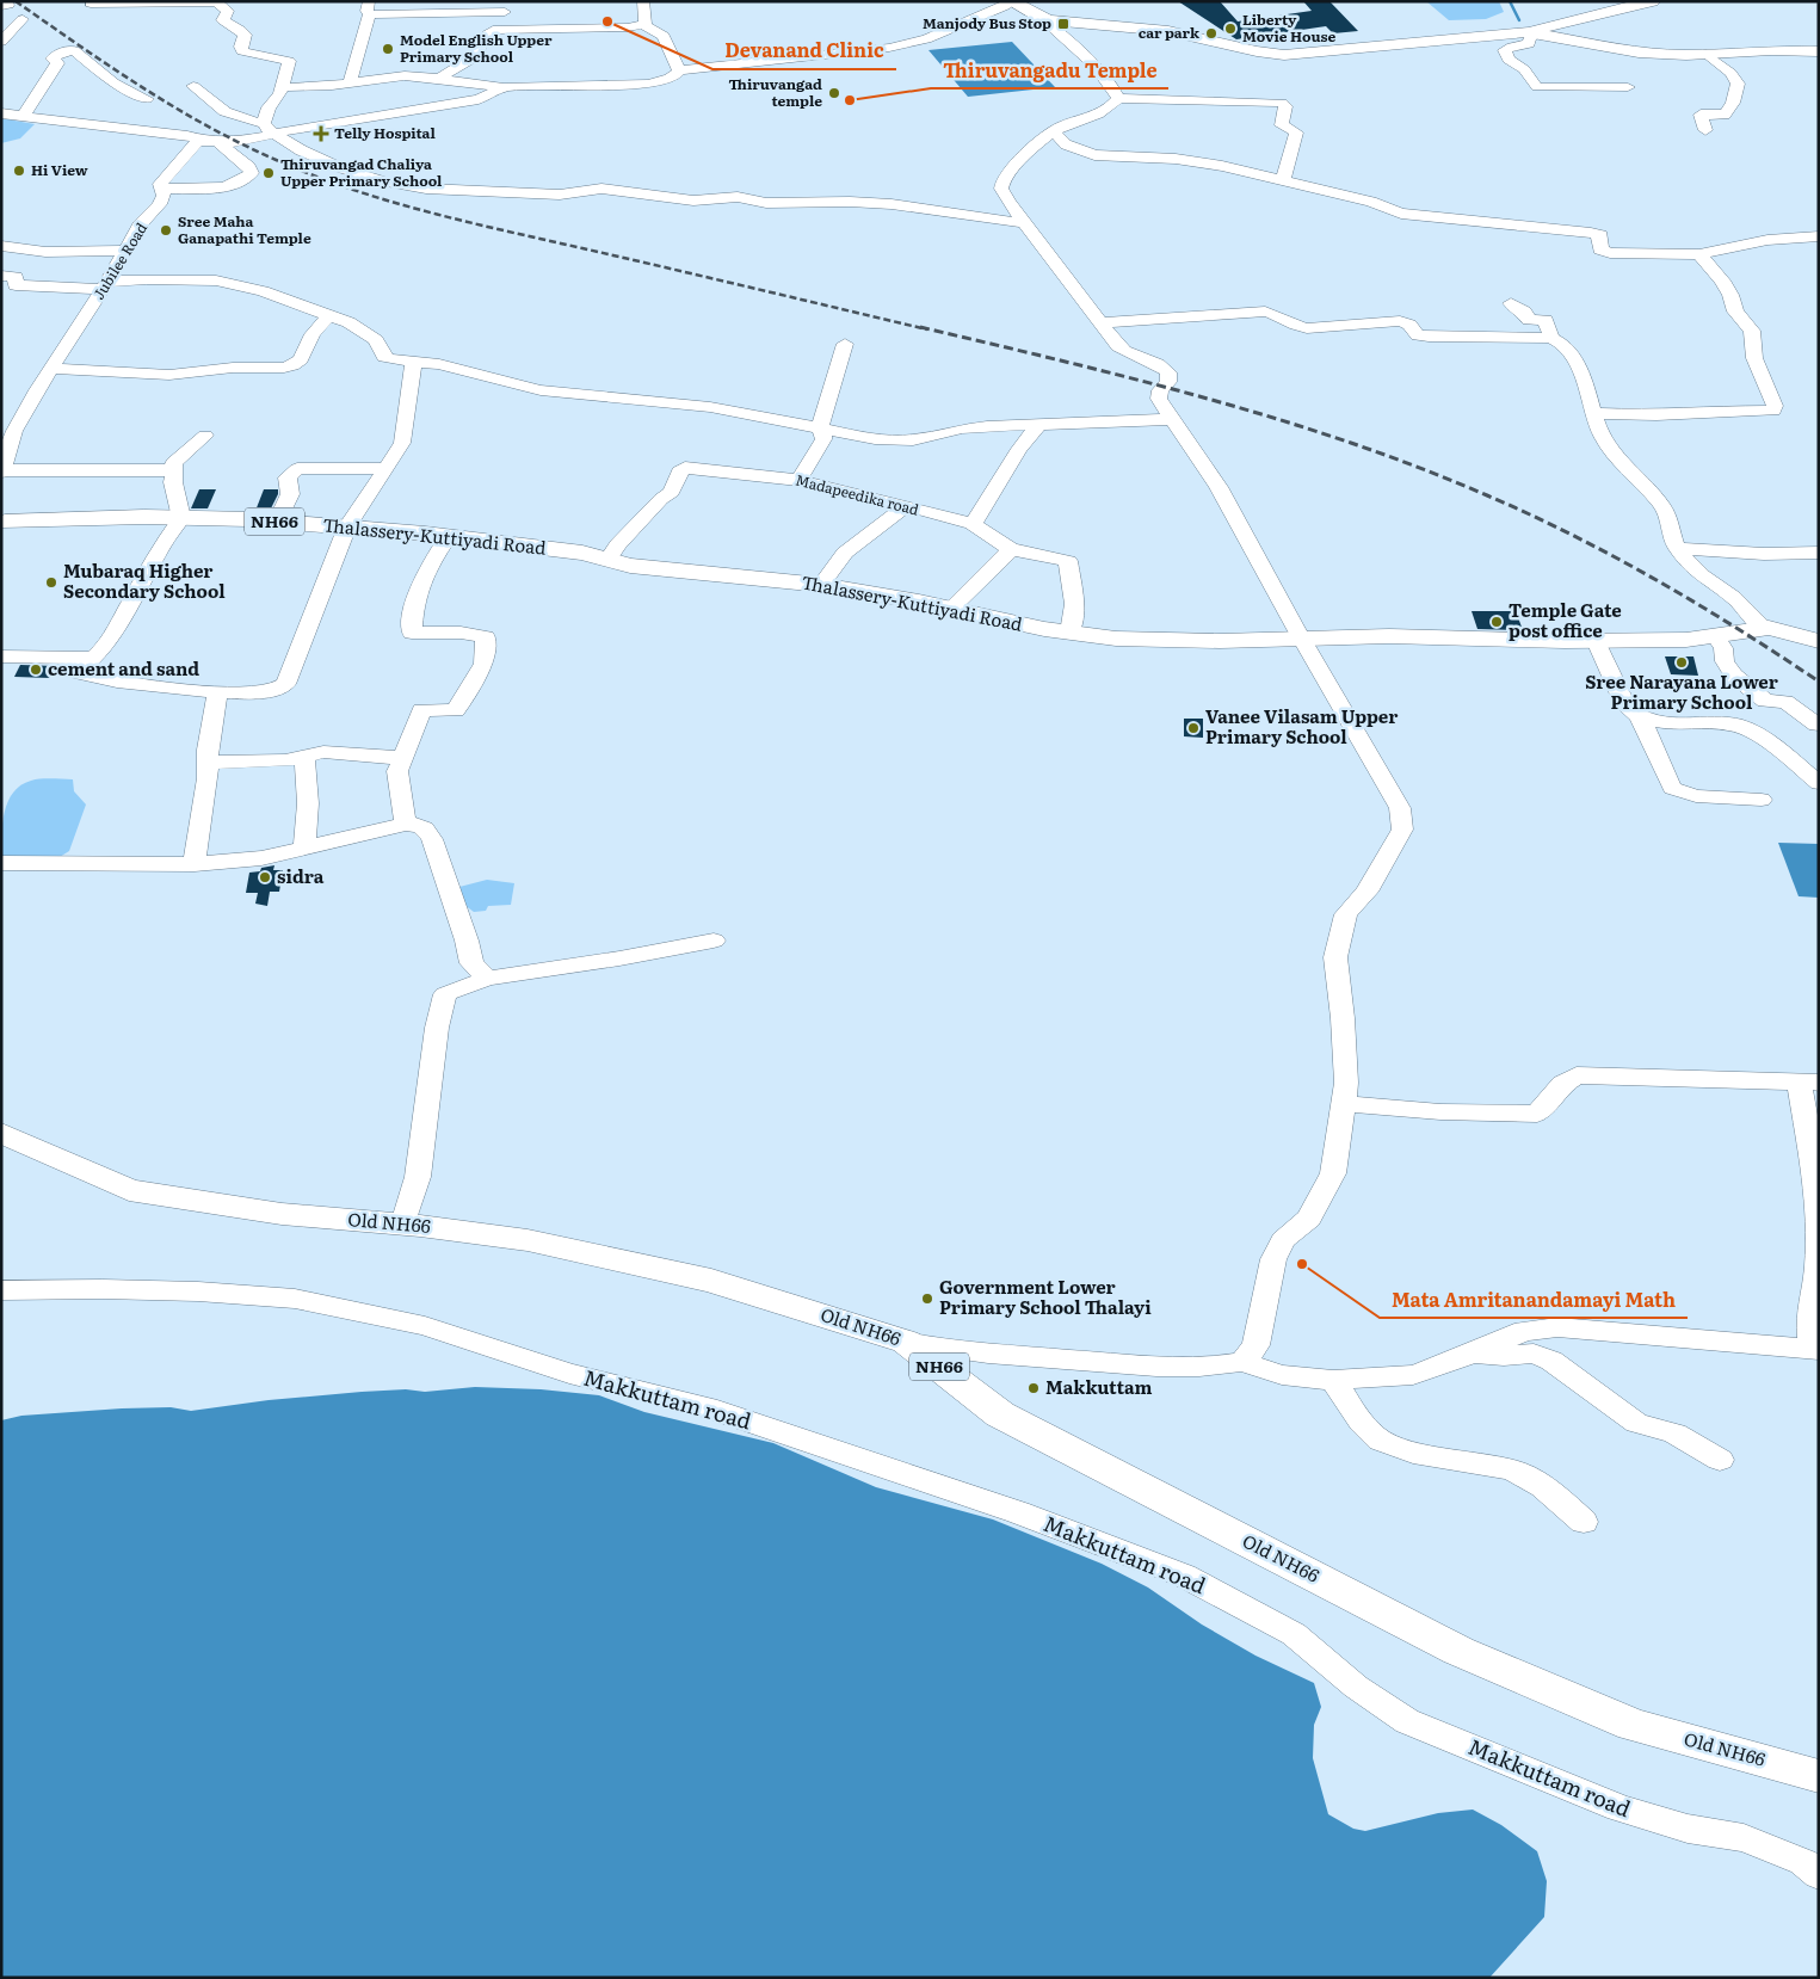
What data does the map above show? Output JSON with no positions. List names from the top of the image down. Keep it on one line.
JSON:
{"streets":{"main road":["NH66","Thalassery-Kuttiyadi Road","Old NH66"],"street":["Jubilee Road","Madapeedika road","Makkuttam road"]},"crossings":[["Madapeedika road","Thalassery-Kuttiyadi Road"]],"places":{"other":["Devanand Clinic","Liberty Movie House","car park","Model English Upper Primary School","Thiruvangad temple","Thiruvangadu Temple","Hi View","Thiruvangad Chaliya Upper Primary School","Sree Maha Ganapathi Temple","Mubaraq Higher Secondary School","Temple Gate post office","Sree Narayana Lower Primary School","cement and sand","Vanee Vilasam Upper Primary School","sidra","Mata Amritanandamayi Math","Government Lower Primary School Thalayi","Makkuttam"],"transit":["Manjody Bus Stop"],"health":["Telly Hospital"]}}
